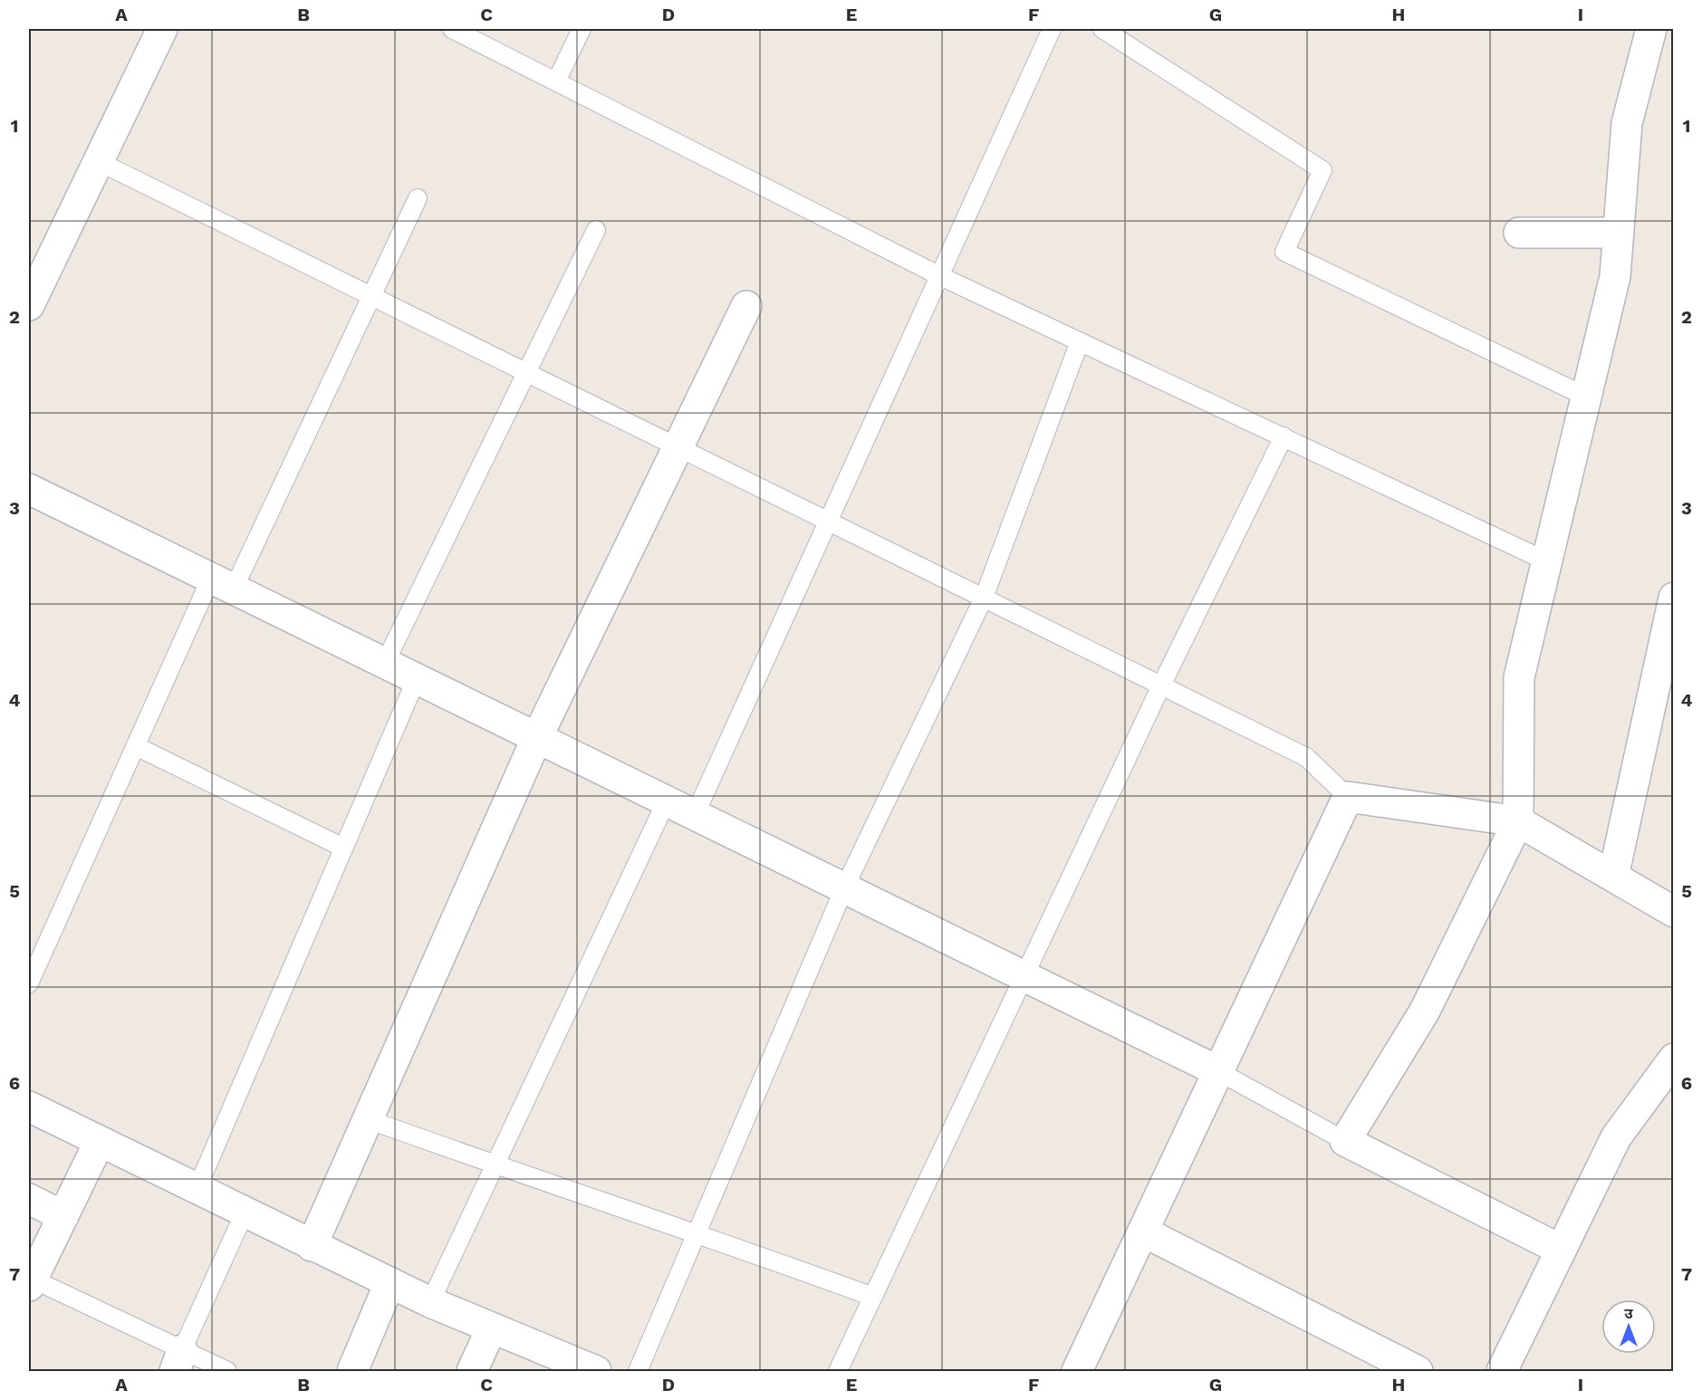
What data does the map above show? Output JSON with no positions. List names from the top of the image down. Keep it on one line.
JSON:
{"north":"top","grid":{"columns":["A","B","C","D","E","F","G","H","I"],"rows":["1","2","3","4","5","6","7"]}}
